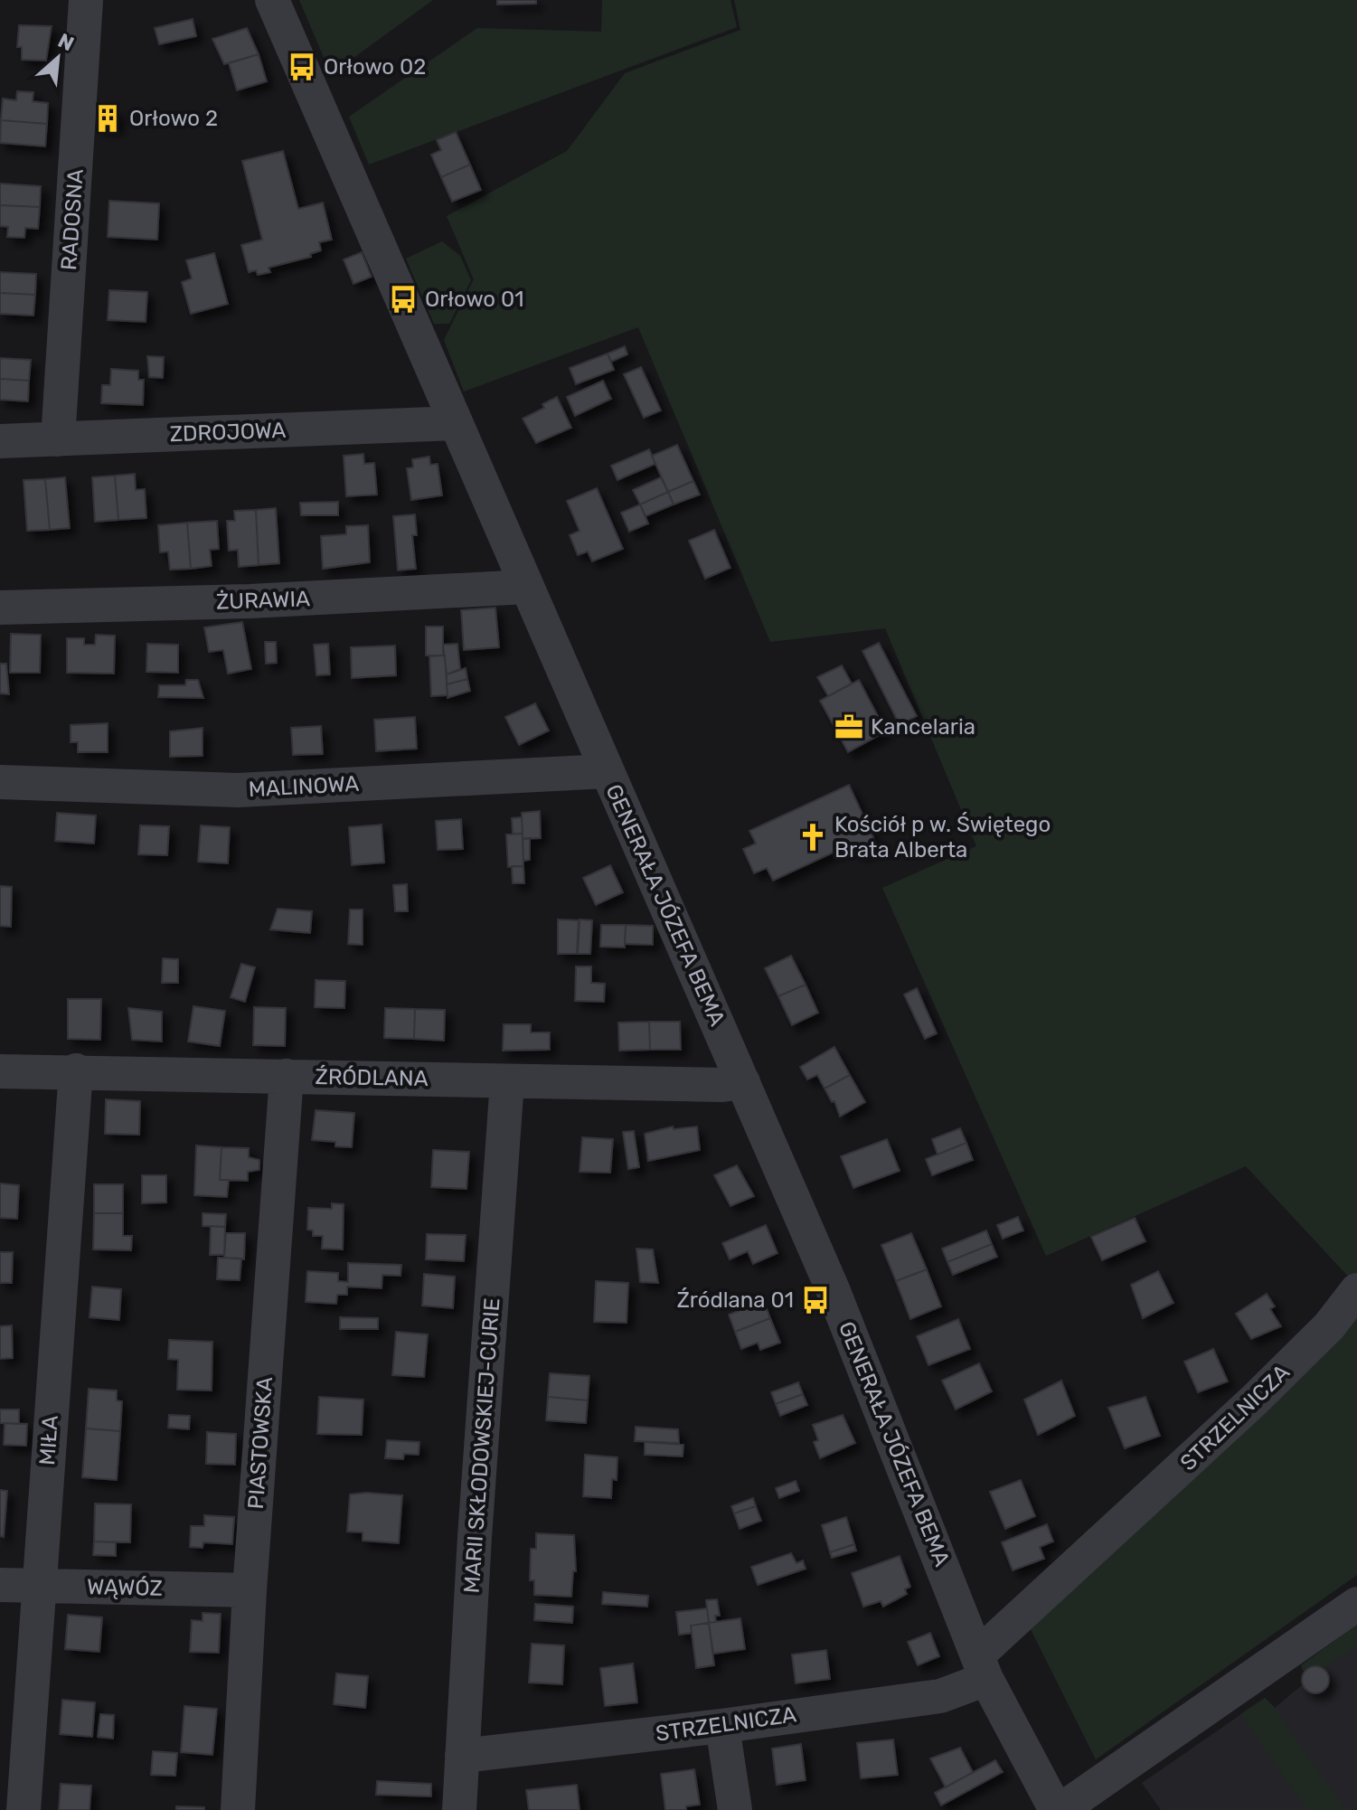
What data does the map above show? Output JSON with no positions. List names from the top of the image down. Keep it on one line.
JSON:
{"streets":{"street":["RADOSNA","ZDROJOWA","ŻURAWIA","MALINOWA","GENERAŁA JÓZEFA BEMA","ŹRÓDLANA","STRZELNICZA","MIŁA","PIASTOWSKA","MARII SKŁODOWSKIEJ-CURIE","WĄWÓZ"]},"crossings":[["RADOSNA","ZDROJOWA"],["ZDROJOWA","GENERAŁA JÓZEFA BEMA"],["ŻURAWIA","GENERAŁA JÓZEFA BEMA"],["MALINOWA","GENERAŁA JÓZEFA BEMA"],["GENERAŁA JÓZEFA BEMA","ŹRÓDLANA"],["GENERAŁA JÓZEFA BEMA","STRZELNICZA"],["ŹRÓDLANA","MIŁA"],["ŹRÓDLANA","PIASTOWSKA"],["ŹRÓDLANA","MARII SKŁODOWSKIEJ-CURIE"],["STRZELNICZA","MARII SKŁODOWSKIEJ-CURIE"],["MIŁA","WĄWÓZ"],["PIASTOWSKA","WĄWÓZ"]],"places":{"bus stop":["Orłowo 02","Orłowo 01","Źródlana 01"],"building":["Orłowo 2"],"office":["Kancelaria"],"church":["Kościół p w. Świętego Brata Alberta"]},"north":"top right"}
